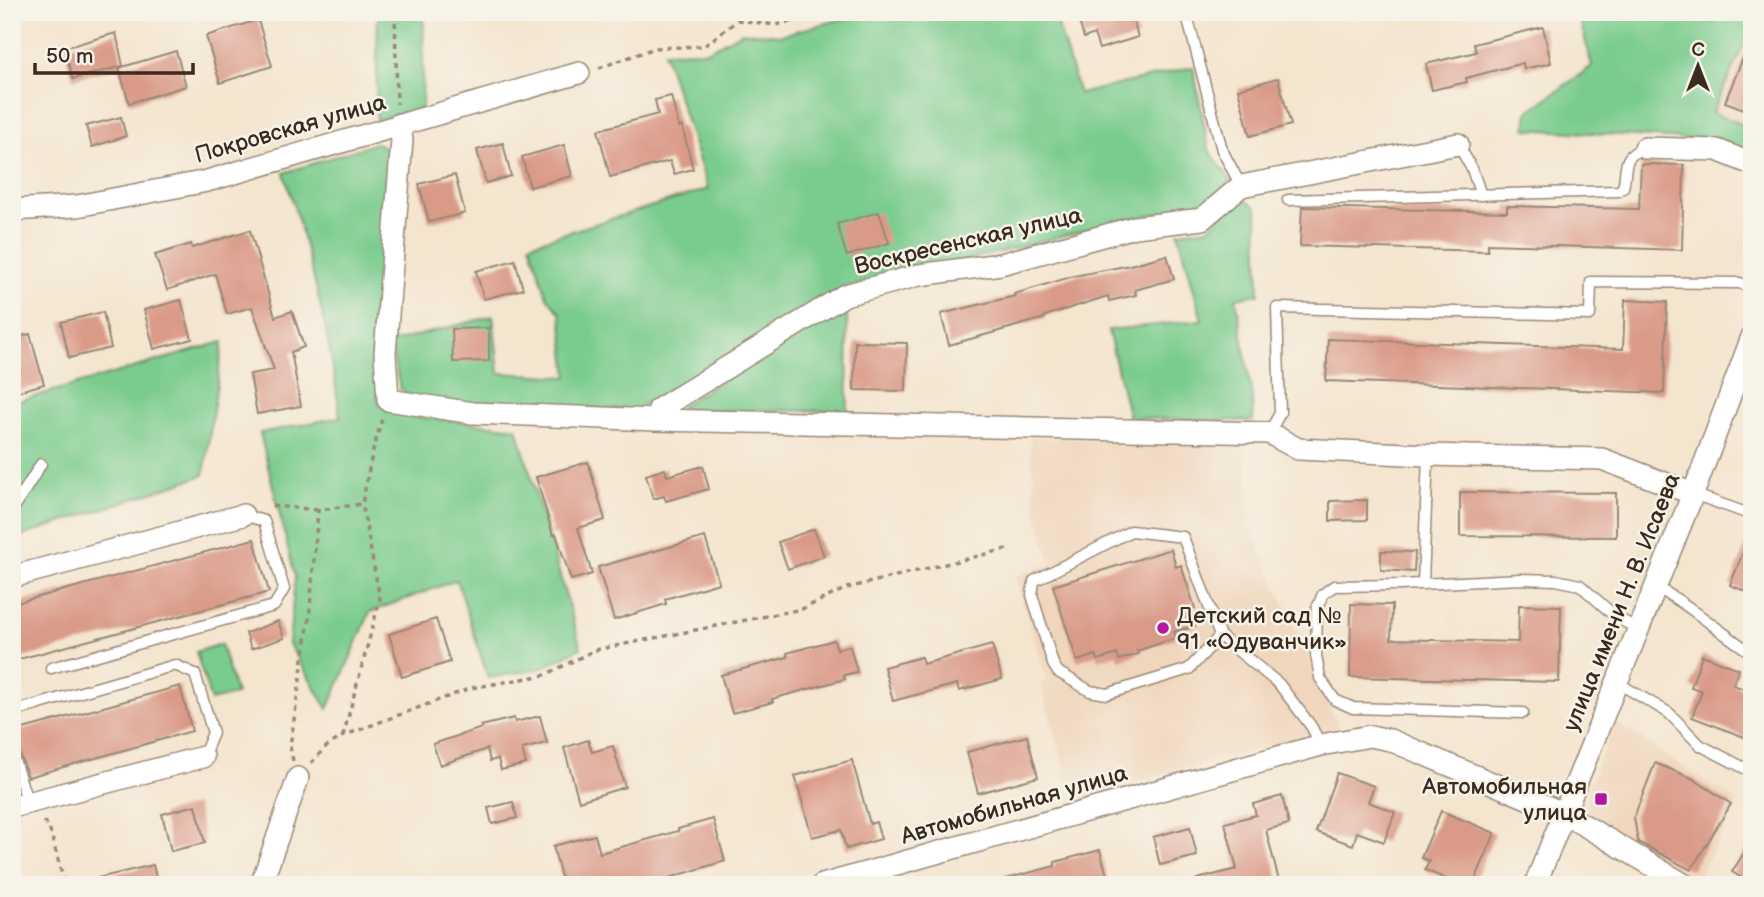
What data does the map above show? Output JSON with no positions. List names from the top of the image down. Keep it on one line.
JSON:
{"streets":{"street":["Покровская улица","Воскресенская улица","улица имени Н. В. Исаева","Автомобильная улица"]},"crossings":[["улица имени Н. В. Исаева","Автомобильная улица"]],"places":{"other":["Детский сад № 91 «Одуванчик»"],"transit":["Автомобильная улица"]},"scale_bar":"50 m","north":"top"}
